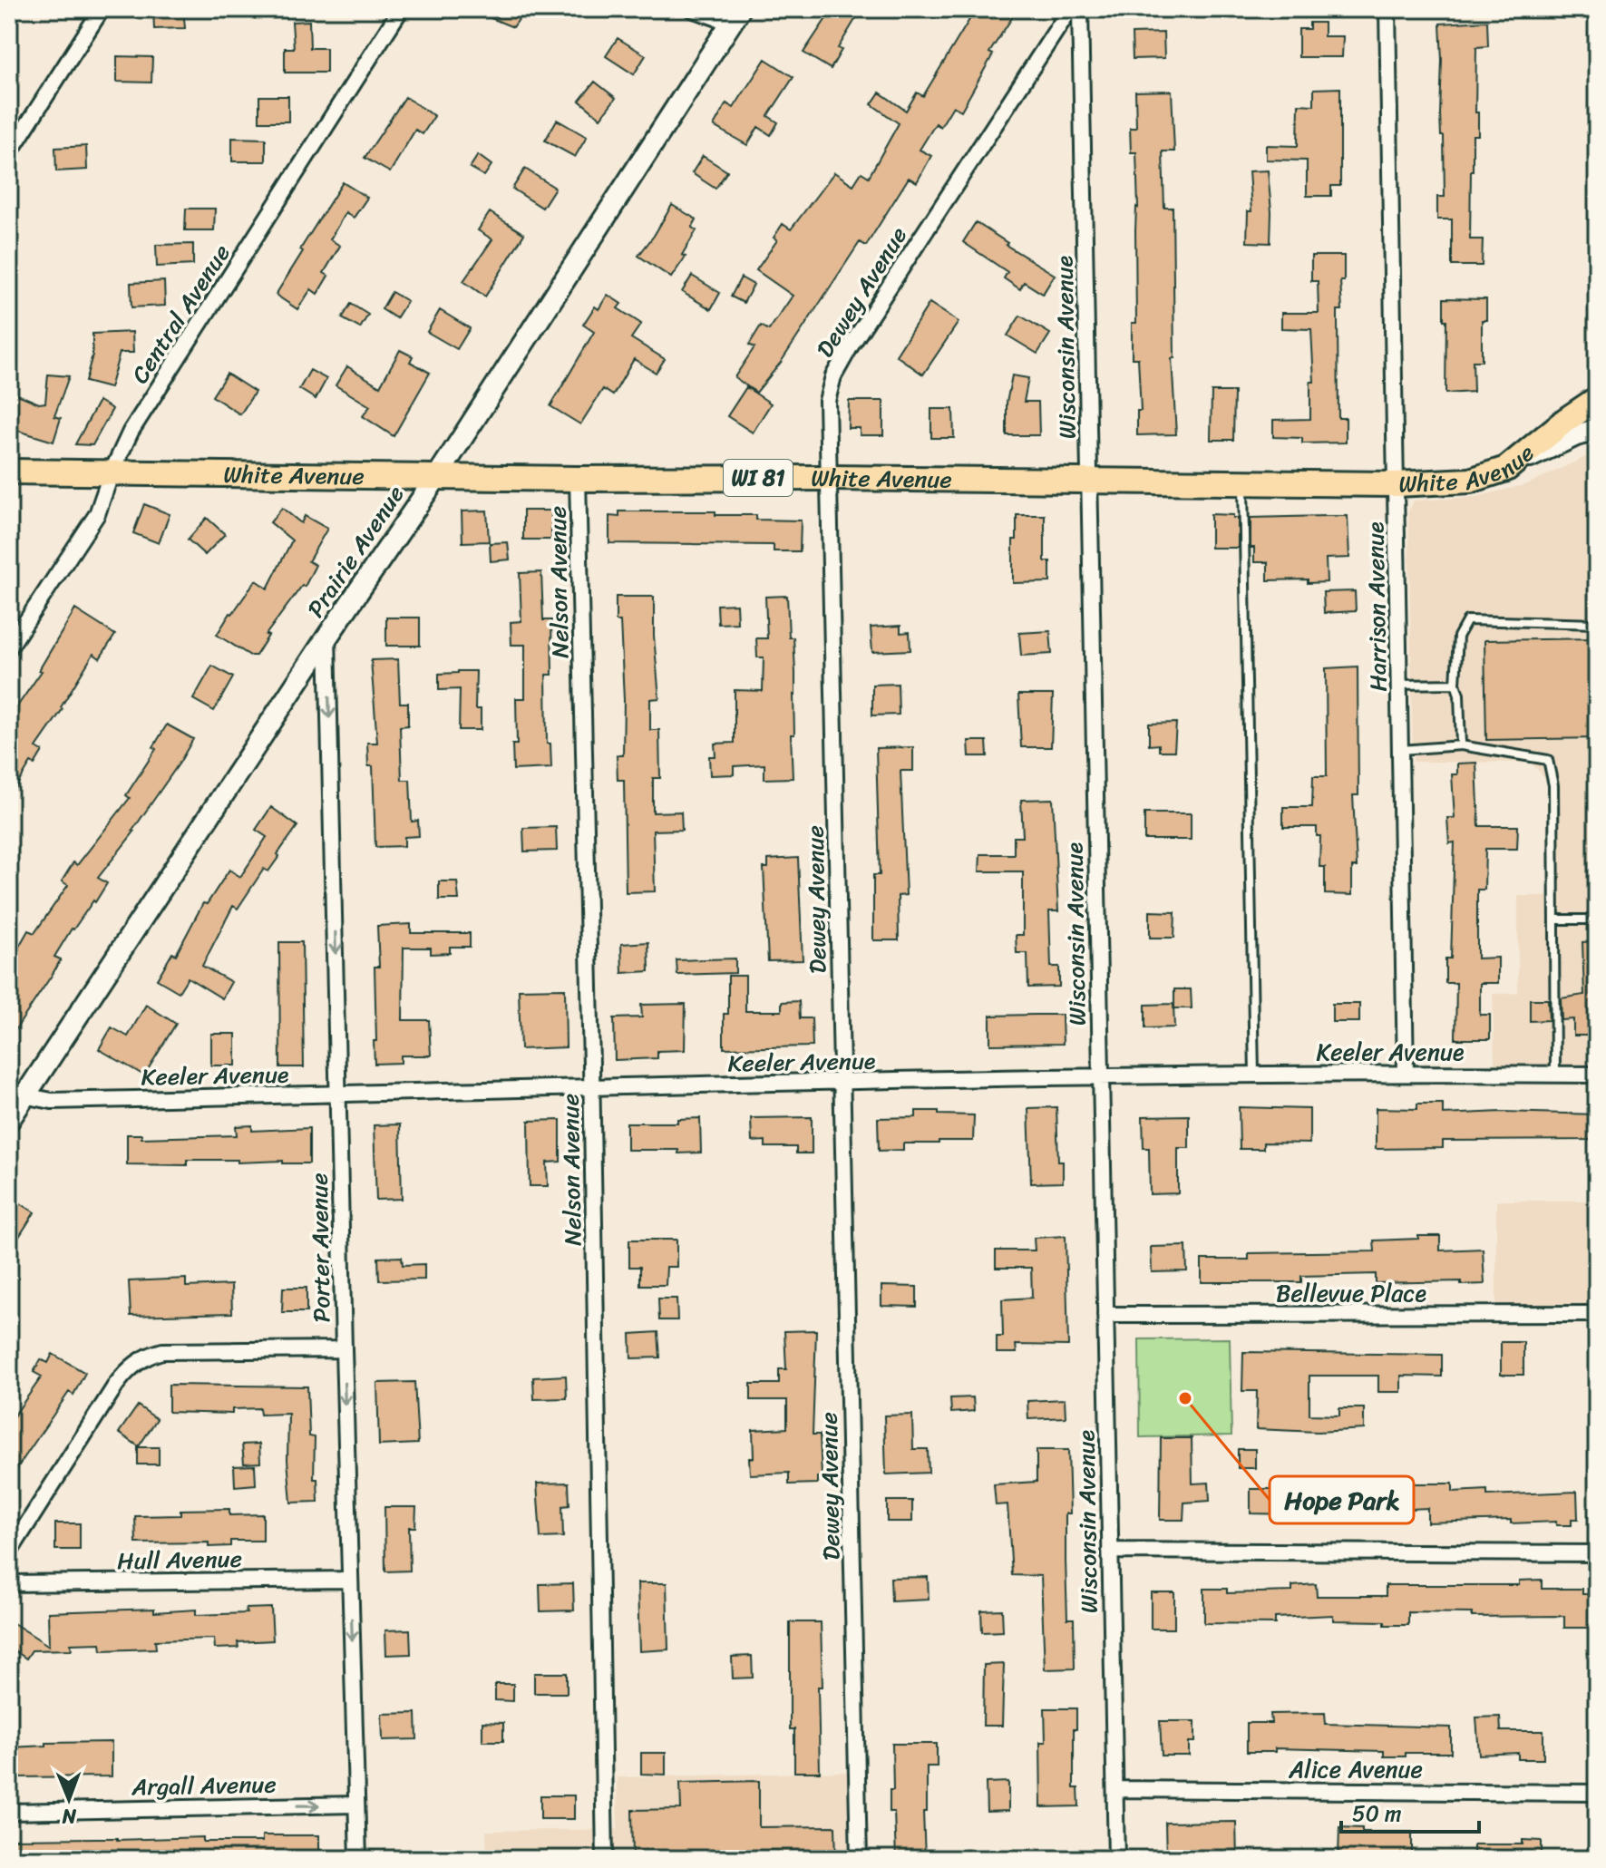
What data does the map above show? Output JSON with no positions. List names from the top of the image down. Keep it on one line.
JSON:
{"streets":{"main road":["White Avenue","WI 81","Prairie Avenue"],"street":["Dewey Avenue","Central Avenue","Wisconsin Avenue","Nelson Avenue","Harrison Avenue","Keeler Avenue","Porter Avenue","Bellevue Place","Hull Avenue","Alice Avenue","Argall Avenue"]},"crossings":[["Dewey Avenue","White Avenue"],["Dewey Avenue","Keeler Avenue"],["Central Avenue","White Avenue"],["Wisconsin Avenue","White Avenue"],["Wisconsin Avenue","Keeler Avenue"],["Wisconsin Avenue","Bellevue Place"],["Wisconsin Avenue","Alice Avenue"],["White Avenue","Prairie Avenue"],["White Avenue","Nelson Avenue"],["White Avenue","Harrison Avenue"],["Prairie Avenue","Keeler Avenue"],["Prairie Avenue","Porter Avenue"],["Nelson Avenue","Keeler Avenue"],["Harrison Avenue","Keeler Avenue"],["Keeler Avenue","Porter Avenue"],["Porter Avenue","Hull Avenue"],["Porter Avenue","Argall Avenue"]],"one_way":["Porter Avenue","Argall Avenue"],"places":["Hope Park"],"scale_bar":"50 m","north":"bottom"}
